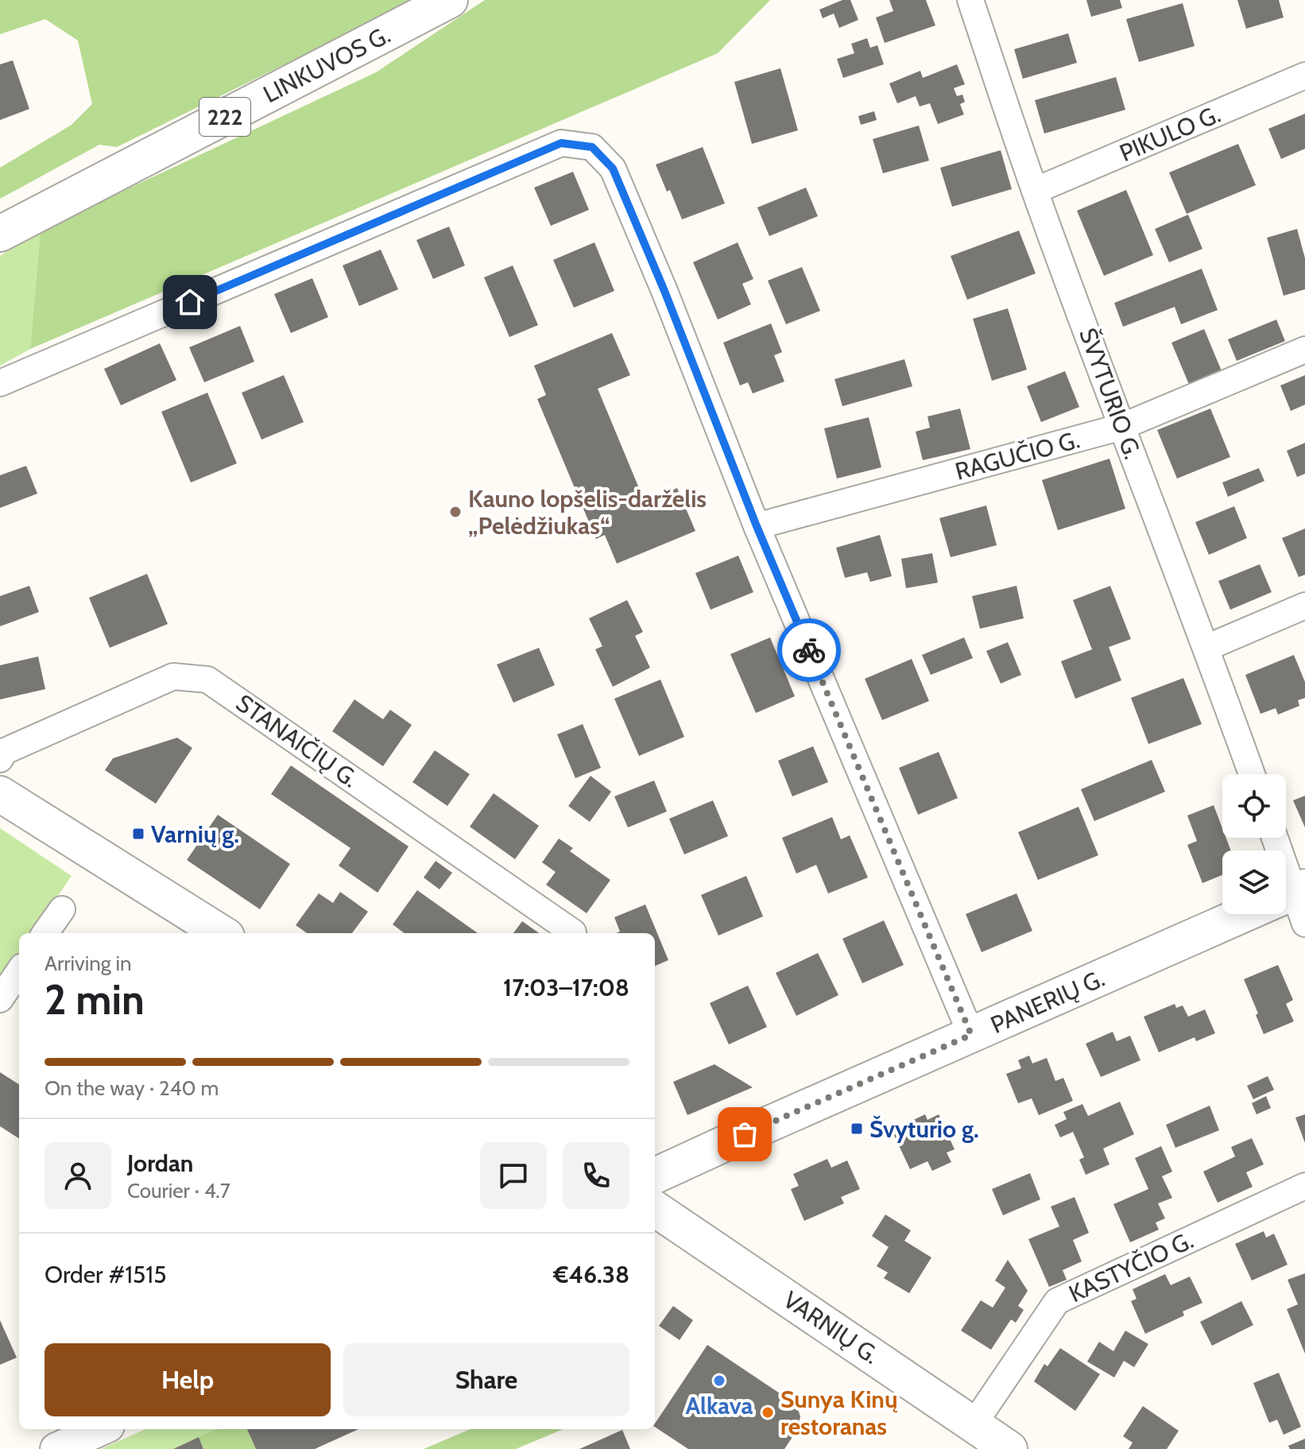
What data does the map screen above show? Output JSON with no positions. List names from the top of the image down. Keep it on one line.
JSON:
{"streets":{"main road":["LINKUVOS G.","222","PANERIŲ G.","VARNIŲ G."],"street":["PIKULO G.","ŠVYTURIO G.","RAGUČIO G.","STANAIČIŲ G.","KASTYČIO G."]},"crossings":[["PIKULO G.","ŠVYTURIO G."],["ŠVYTURIO G.","RAGUČIO G."],["KASTYČIO G.","VARNIŲ G."]],"places":{"other":["Kauno lopšelis-darželis „Pelėdžiukas“","Alkava","Sunya Kinų restoranas"],"transit":["Varnių g.","Švyturio g."]},"page":{"heading":["2 min","Arriving in","17:03–17:08"],"panel":["Jordan","Courier · 4.7","Order #1515","€46.38"],"bar":"On the way · 240 m","buttons":["Help","Share"]}}
